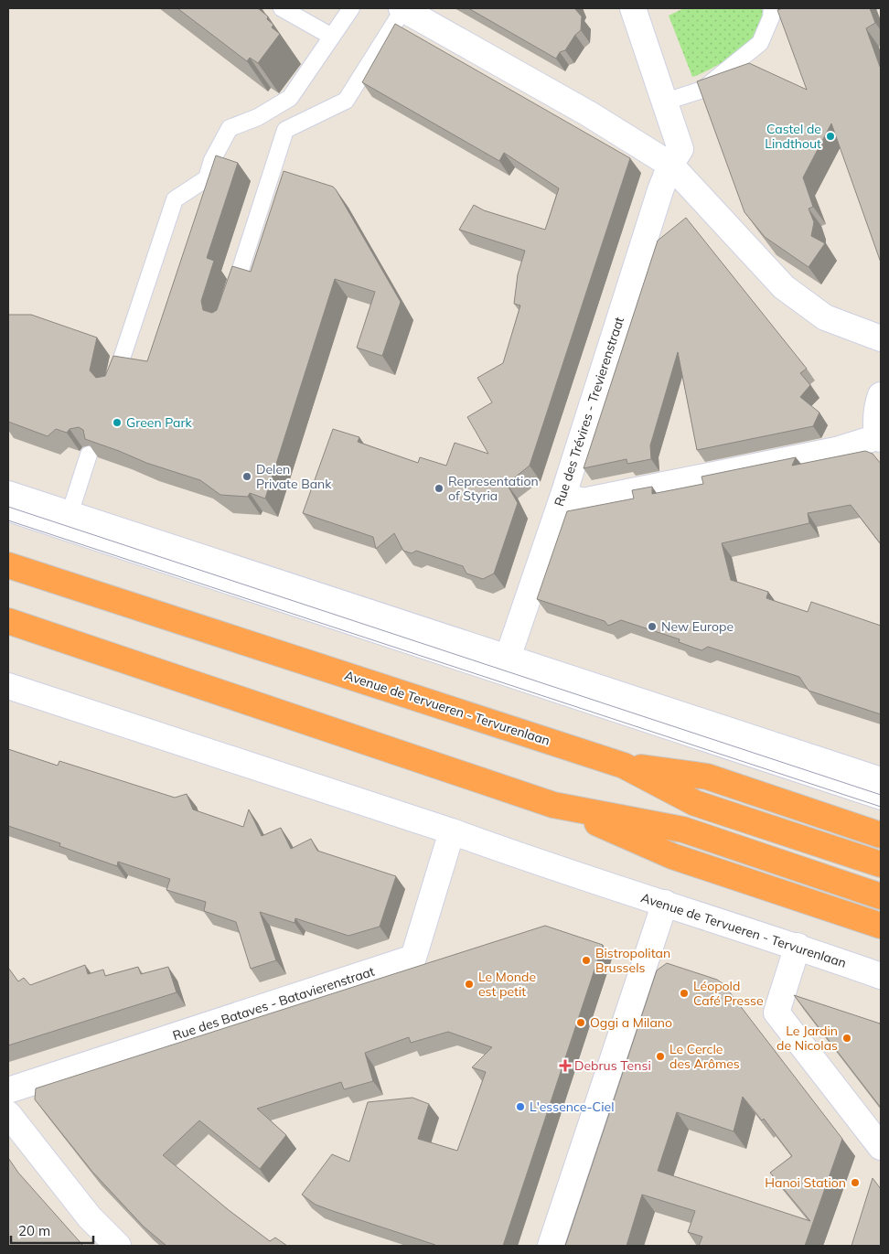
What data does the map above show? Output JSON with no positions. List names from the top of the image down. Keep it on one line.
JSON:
{"streets":{"highway":["Avenue de Tervueren - Tervurenlaan"],"street":["Rue des Trévires - Trevierenstraat","Rue des Bataves - Batavierenstraat"]},"crossings":[["Avenue de Tervueren - Tervurenlaan","Rue des Bataves - Batavierenstraat"]],"places":{"other":["Castel de Lindthout","Green Park","Delen Private Bank","Representation of Styria","New Europe","Bistropolitan Brussels","Le Monde est petit","Léopold Café Presse","Oggi a Milano","Le Jardin de Nicolas","Le Cercle des Arômes","L'essence-Ciel","Hanoi Station"],"health":["Debrus Tensi"]},"scale_bar":"20 m"}
